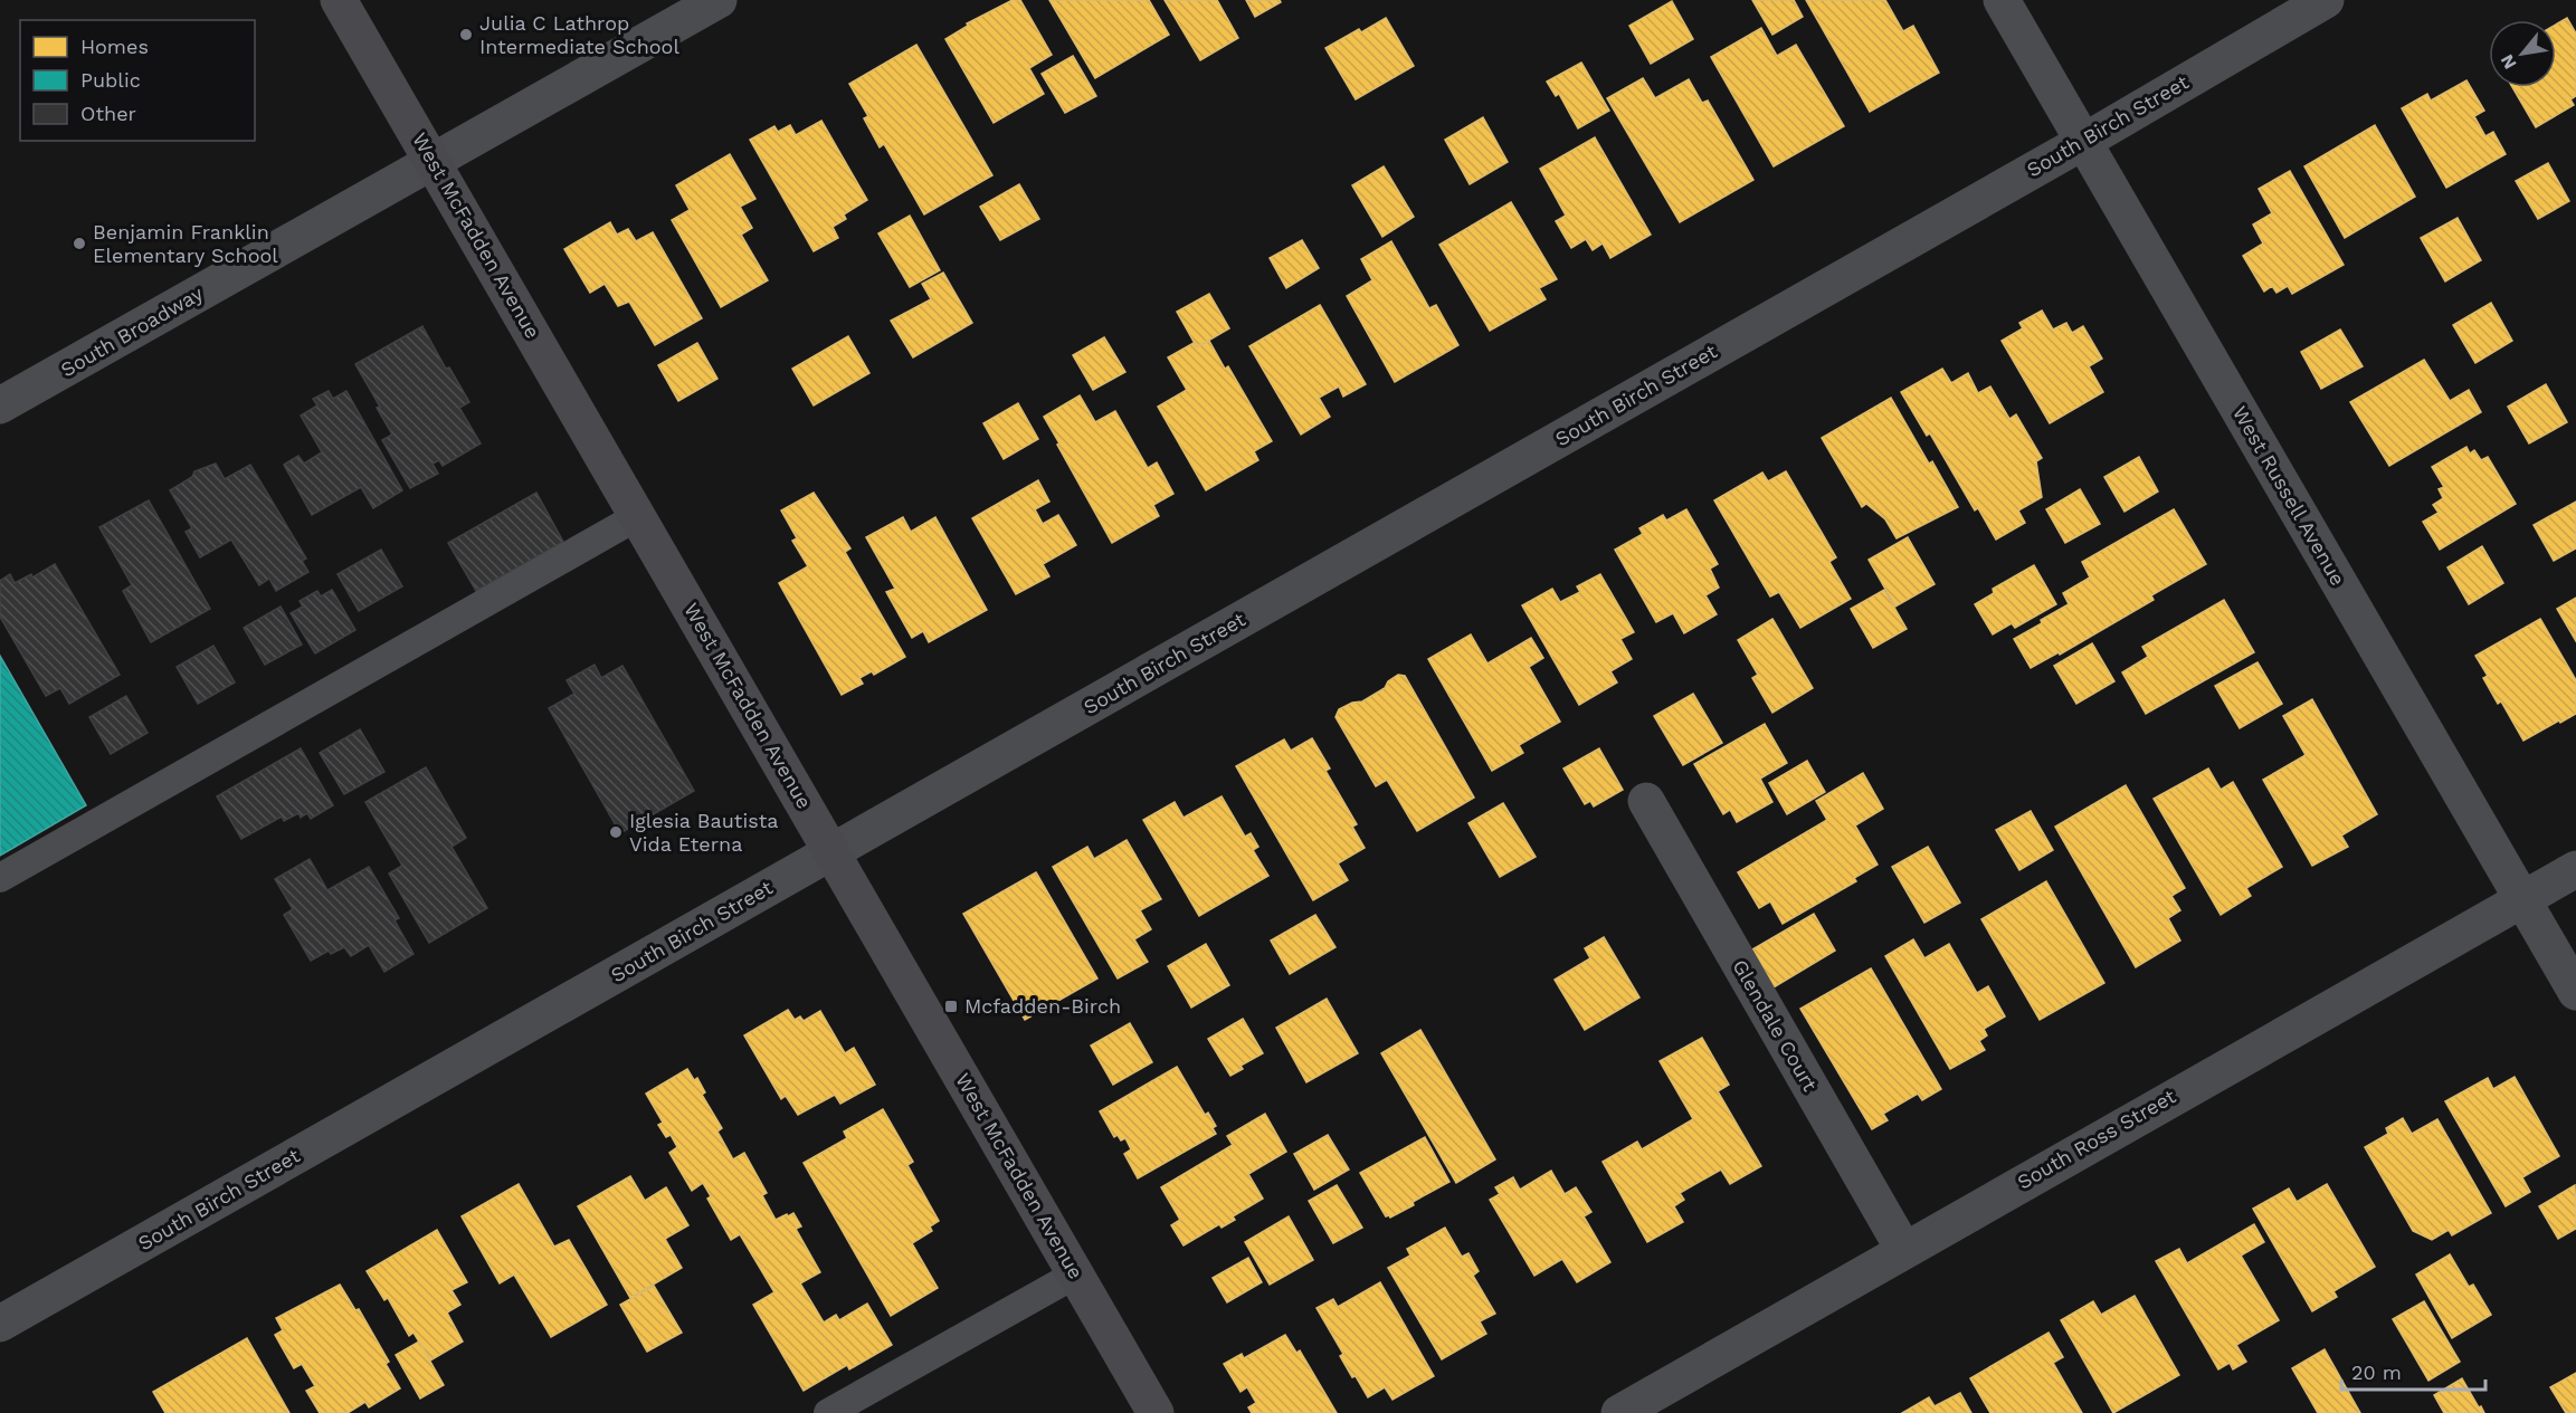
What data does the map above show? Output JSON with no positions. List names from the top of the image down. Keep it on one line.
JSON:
{"streets":{"street":["South Birch Street","West McFadden Avenue","South Broadway","West Russell Avenue","Glendale Court","South Ross Street"]},"crossings":[["South Birch Street","West McFadden Avenue"],["South Birch Street","West Russell Avenue"],["West McFadden Avenue","South Broadway"],["West Russell Avenue","South Ross Street"],["Glendale Court","South Ross Street"]],"places":{"other":["Julia C Lathrop Intermediate School","Benjamin Franklin Elementary School","Iglesia Bautista Vida Eterna"],"transit":["Mcfadden-Birch"]},"legend":["Homes","Public","Other"],"scale_bar":"20 m","north":"bottom left"}
